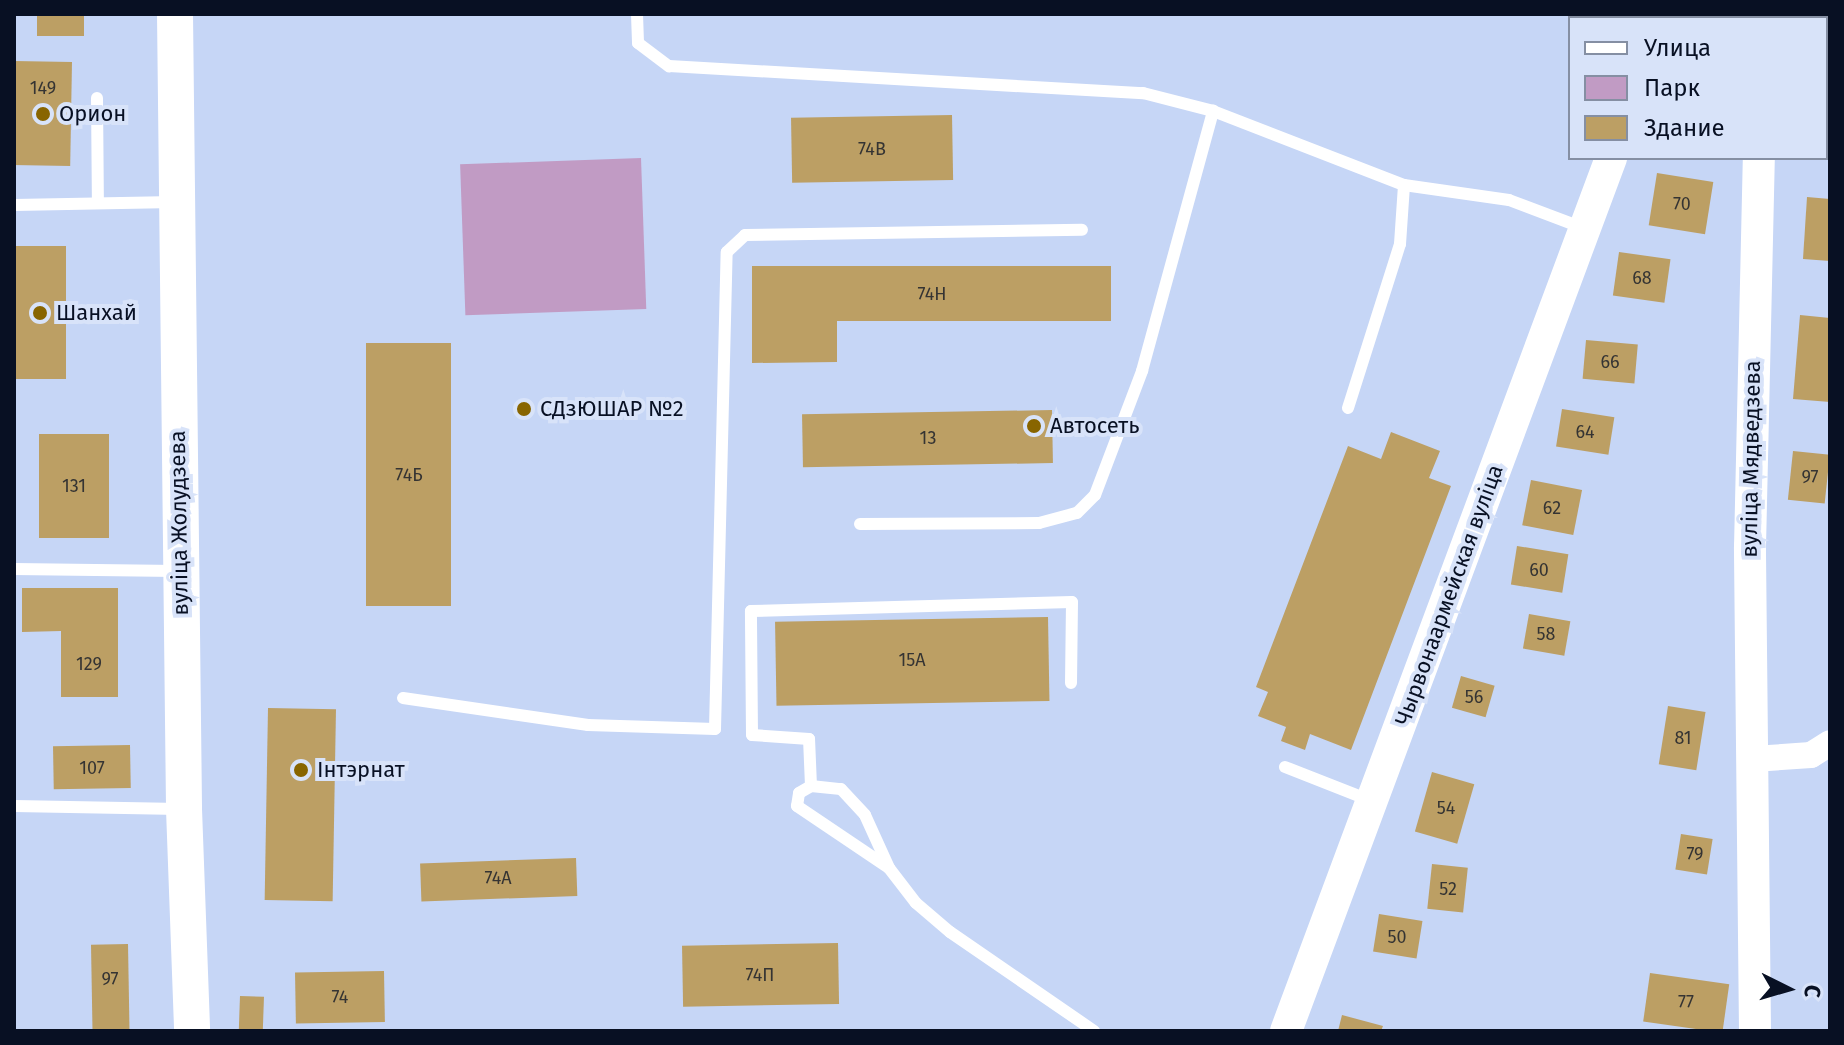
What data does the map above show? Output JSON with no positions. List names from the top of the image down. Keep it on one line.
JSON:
{"streets":{"main road":["вуліца Жолудзева"],"street":["вуліца Мядведзева","Чырвонаармейская вуліца"]},"places":["Орион","Шанхай","СДзЮШАР №2","Автосеть","Інтэрнат"],"house_numbers":["149","74В","70","68","74Н","66","64","13","74Б","97","131","62","60","58","15А","129","56","81","107","54","79","74А","52","50","74П","97","74","77"],"legend":["Улица","Парк","Здание"],"north":"right"}
